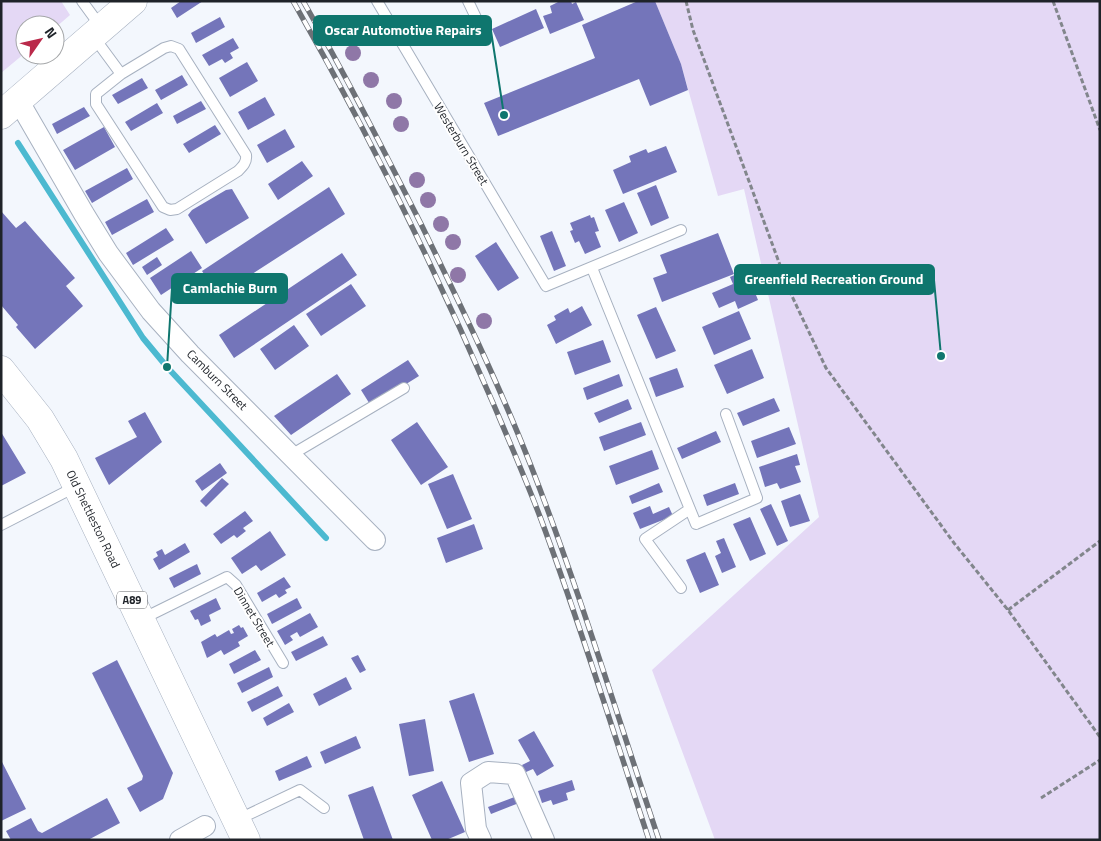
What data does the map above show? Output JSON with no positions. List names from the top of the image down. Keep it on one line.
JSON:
{"streets":{"main road":["Old Shettleston Road","A89"],"street":["Camburn Street"],"lane":["Westerburn Street","Dinnet Street"]},"crossings":[["Old Shettleston Road","Dinnet Street"]],"places":["Oscar Automotive Repairs","Greenfield Recreation Ground","Camlachie Burn"],"north":"top right"}
